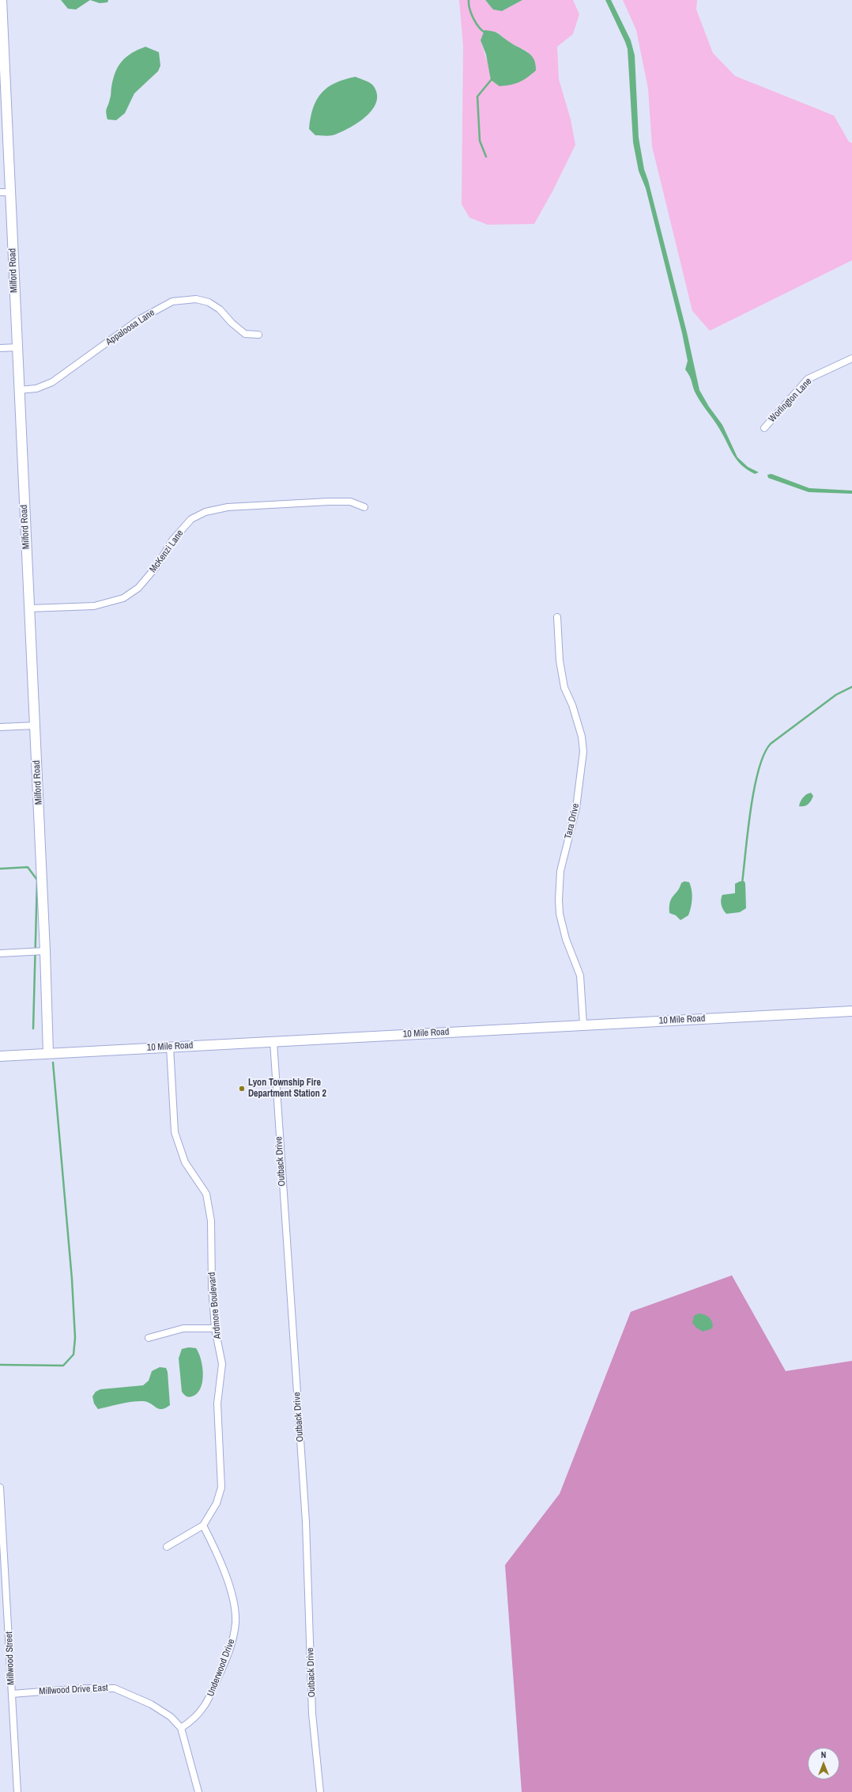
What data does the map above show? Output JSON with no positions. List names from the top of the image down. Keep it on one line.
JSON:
{"streets":{"street":["Milford Road","Appaloosa Lane","Worlington Lane","McKenzi Lane","Tara Drive","10 Mile Road","Outback Drive","Ardmore Boulevard","Millwood Street","Underwood Drive","Millwood Drive East"]},"crossings":[["Milford Road","Appaloosa Lane"],["Milford Road","McKenzi Lane"],["Milford Road","10 Mile Road"],["Tara Drive","10 Mile Road"],["10 Mile Road","Outback Drive"],["10 Mile Road","Ardmore Boulevard"],["Ardmore Boulevard","Underwood Drive"],["Millwood Street","Millwood Drive East"],["Underwood Drive","Millwood Drive East"]],"places":["Lyon Township Fire Department Station 2"],"north":"top"}
